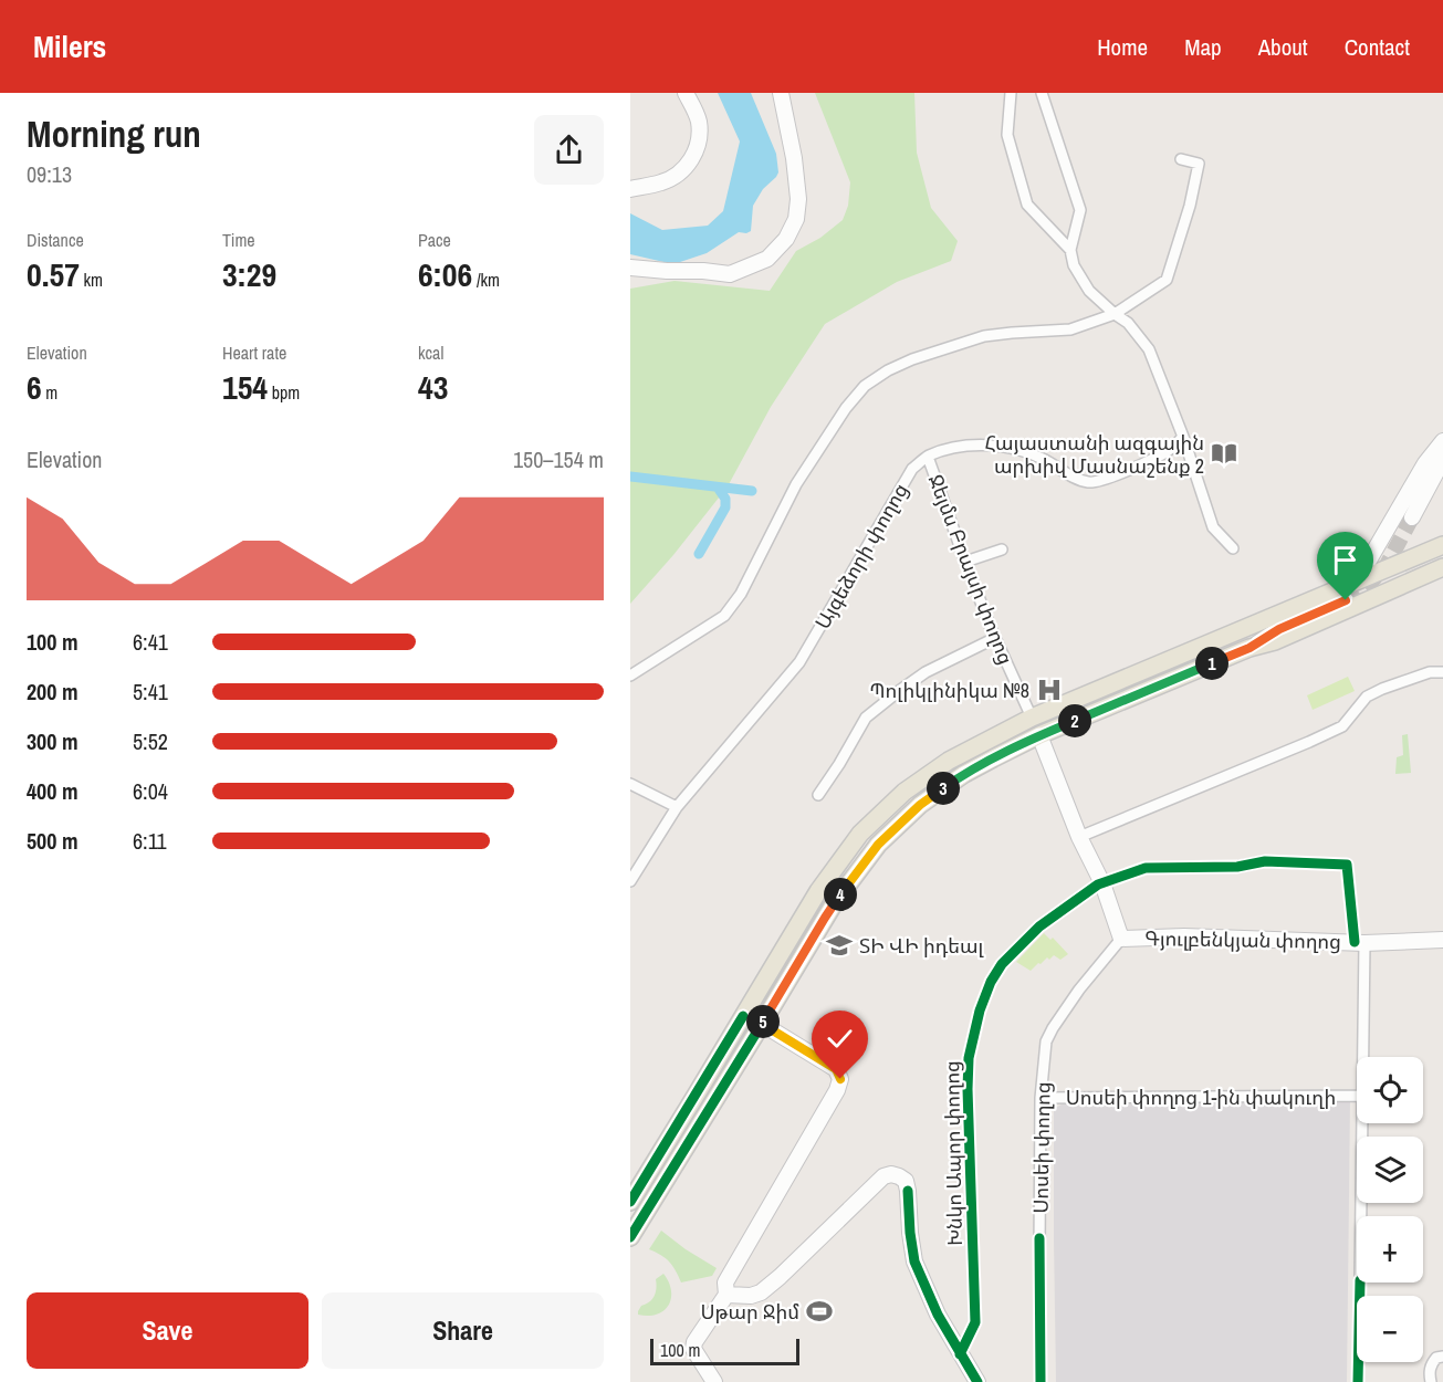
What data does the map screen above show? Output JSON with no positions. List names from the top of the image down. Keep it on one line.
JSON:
{"streets":{"street":["Այգեձորի փողոց","Ջեյմս Բրայսի փողոց","Գյուլբենկյան փողոց","Սոսեի փողոց 1-ին փակուղի","Սոսեի փողոց","Խնկո Ապոր փողոց"]},"crossings":[["Այգեձորի փողոց","Ջեյմս Բրայսի փողոց"],["Գյուլբենկյան փողոց","Սոսեի փողոց"],["Գյուլբենկյան փողոց","Խնկո Ապոր փողոց"],["Սոսեի փողոց 1-ին փակուղի","Սոսեի փողոց"]],"places":{"library":["Հայաստանի ազգային արխիվ Մասնաշենք 2"],"hospital":["Պոլիկլինիկա №8"],"school or university":["ՏԻ ՎԻ իդեալ"],"sports":["Սթար Ջիմ"]},"scale_bar":"100 m","page":{"header":"Milers","nav":["Home","Map","About","Contact"],"heading":["Morning run","09:13"],"stats":[["Distance","0.57 km"],["Time","3:29"],["Pace","6:06 /km"],["Elevation","6 m"],["Heart rate","154 bpm"],["kcal","43"]],"chart":["Elevation","150–154 m"],"list":[{"name":"100 m","note":"6:41"},{"name":"200 m","note":"5:41"},{"name":"300 m","note":"5:52"},{"name":"400 m","note":"6:04"},{"name":"500 m","note":"6:11"}],"pins":["1","2","3","4","5"],"map_buttons":["+","−"],"buttons":["Save","Share"],"scale":"100 m"}}
